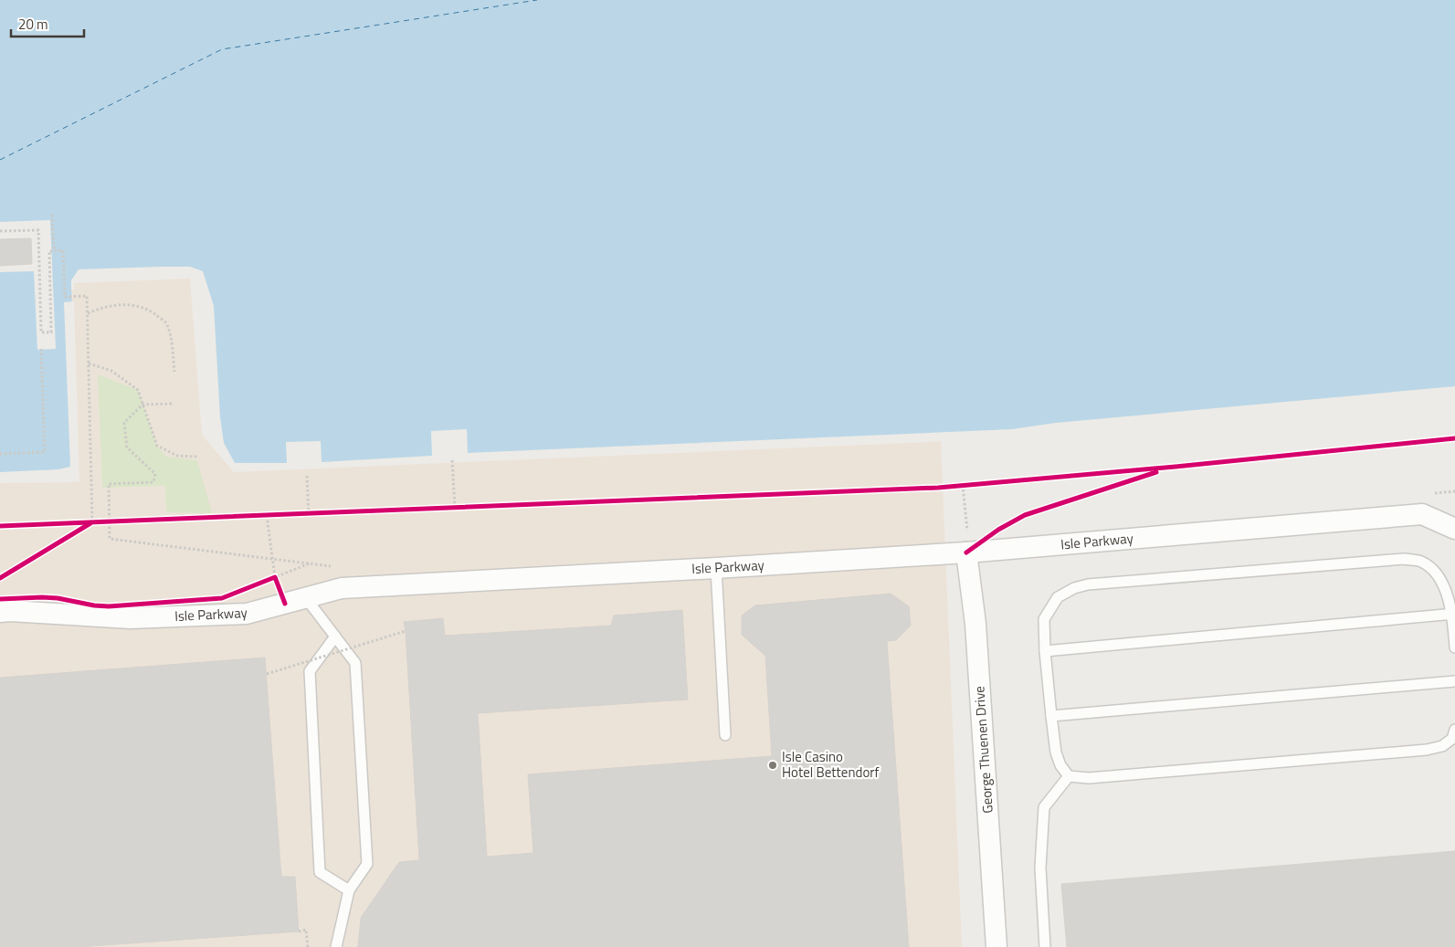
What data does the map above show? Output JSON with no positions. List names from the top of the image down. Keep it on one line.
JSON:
{"streets":{"street":["Isle Parkway","George Thuenen Drive"]},"crossings":[["Isle Parkway","George Thuenen Drive"]],"places":["Isle Casino Hotel Bettendorf"],"scale_bar":"20 m"}
